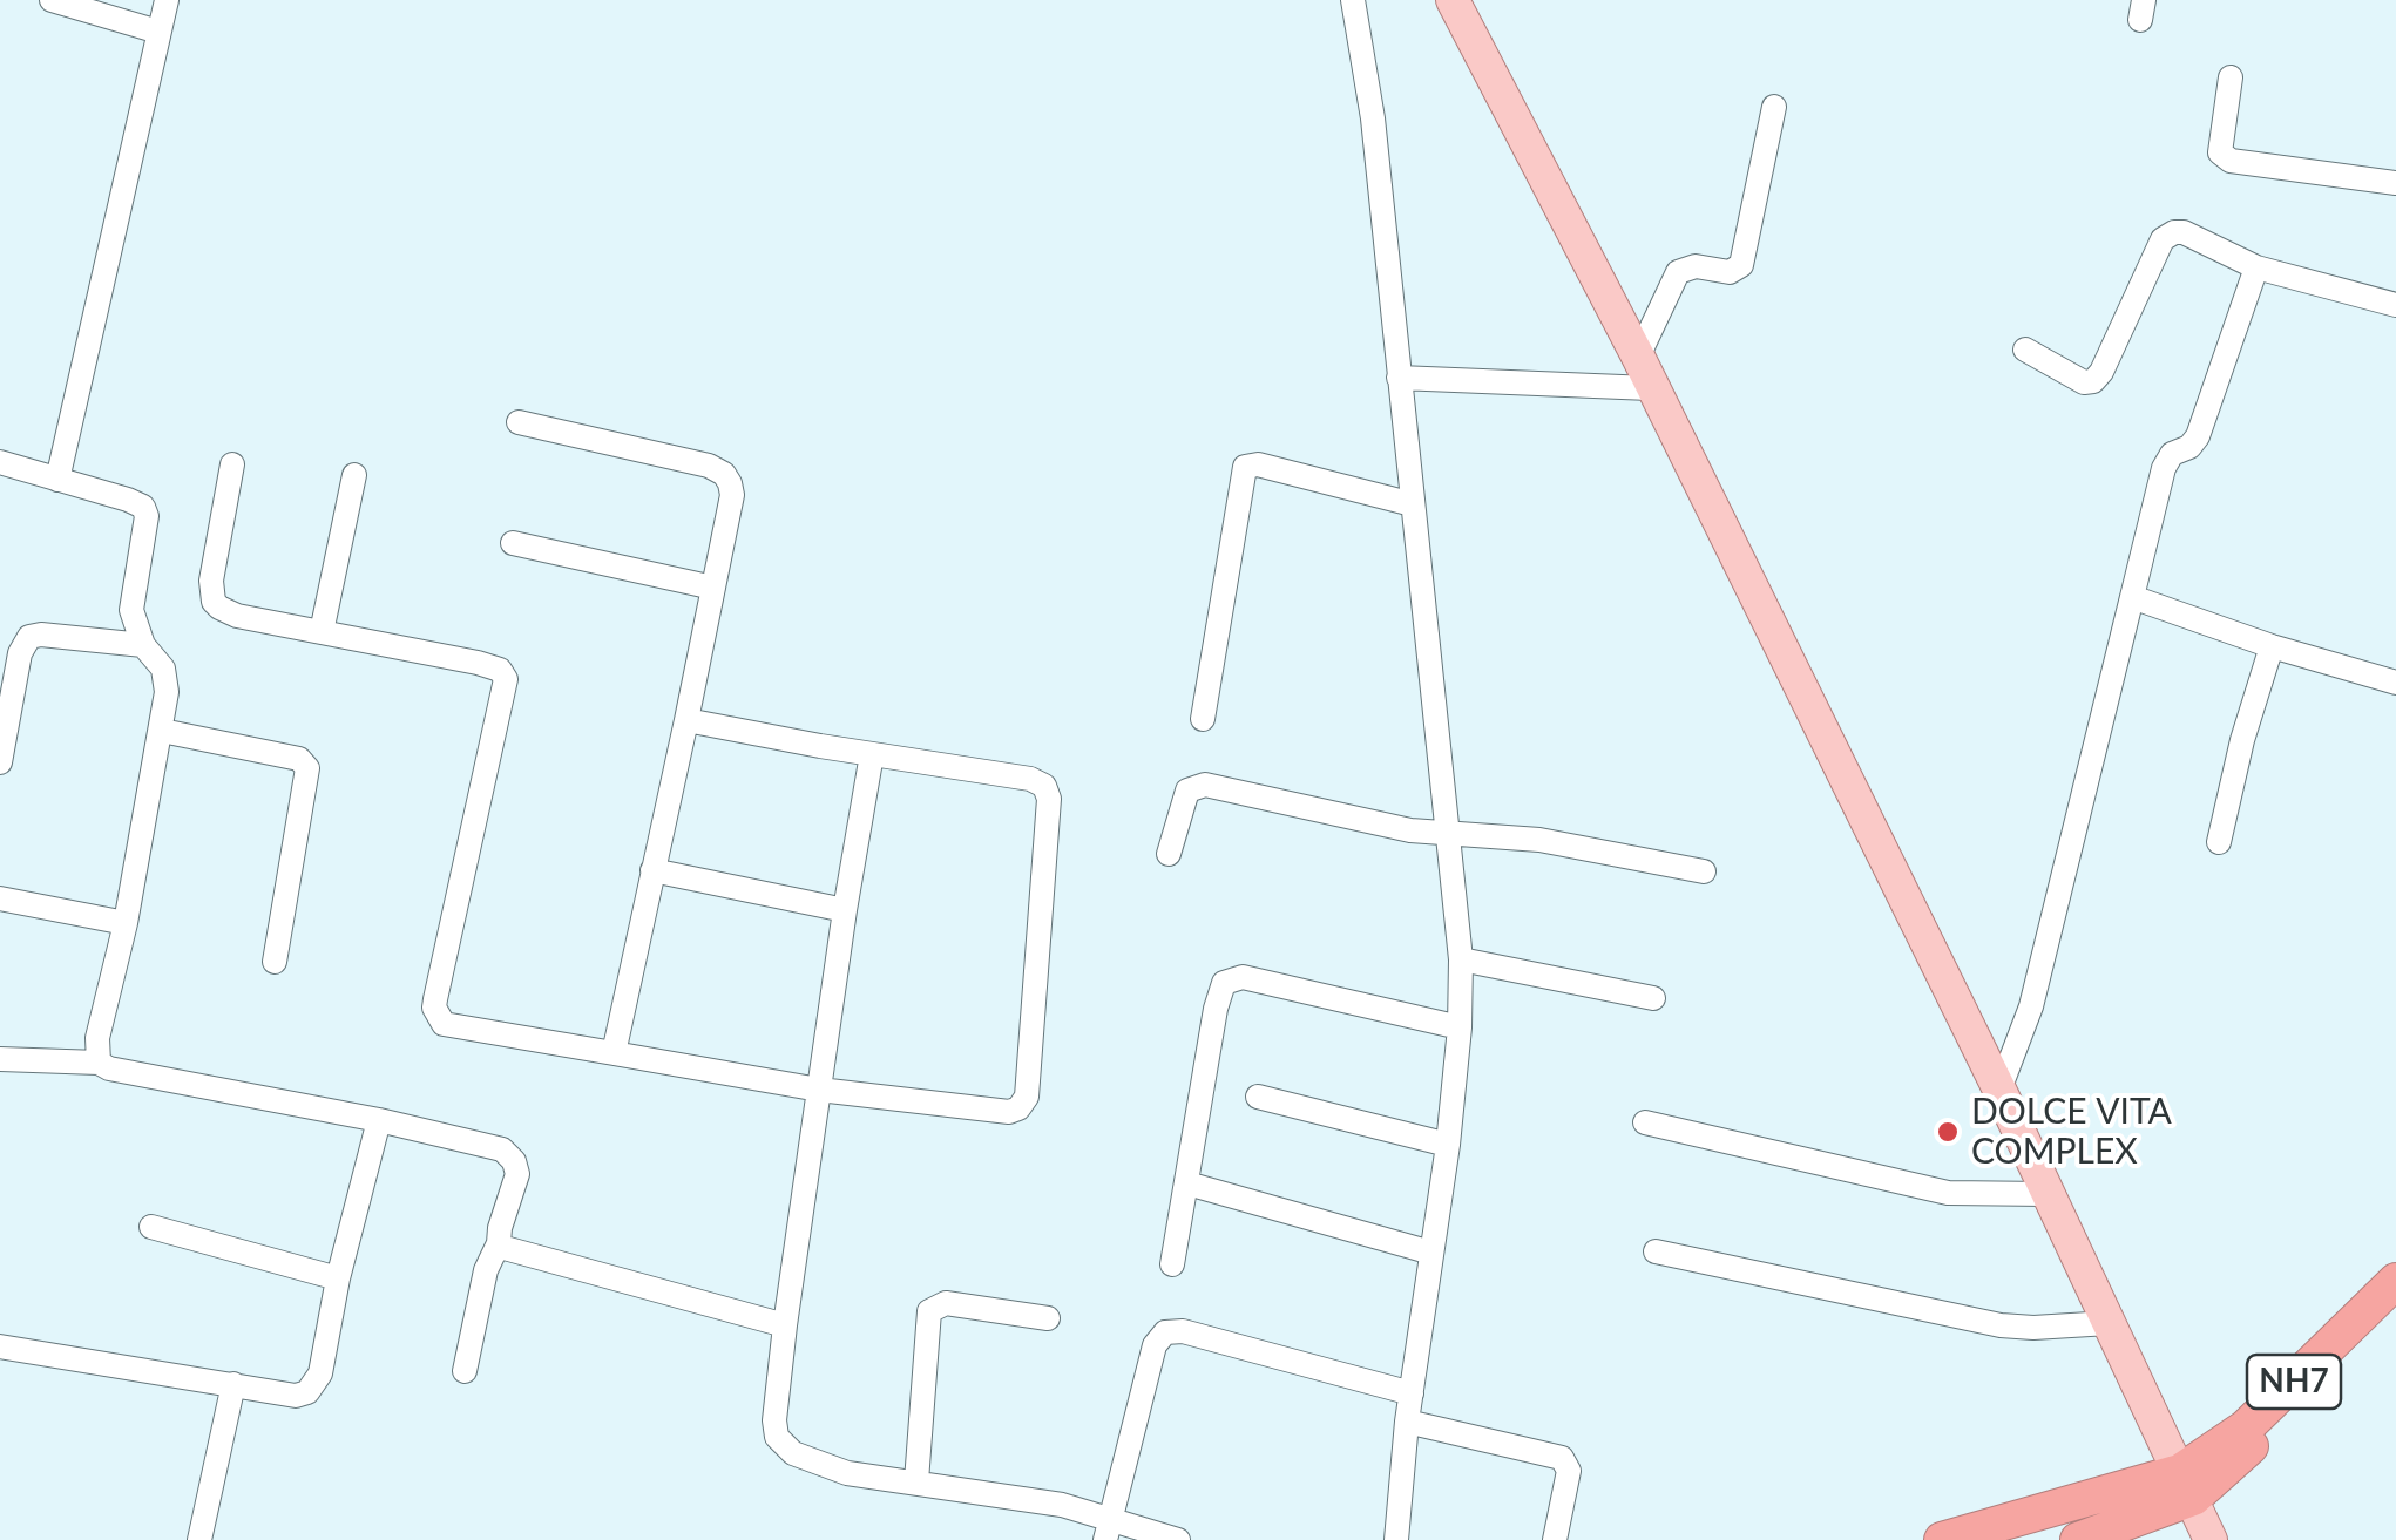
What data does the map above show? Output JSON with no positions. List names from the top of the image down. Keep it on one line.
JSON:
{"streets":{"highway":["NH7"]},"places":["DOLCE VITA COMPLEX"]}
